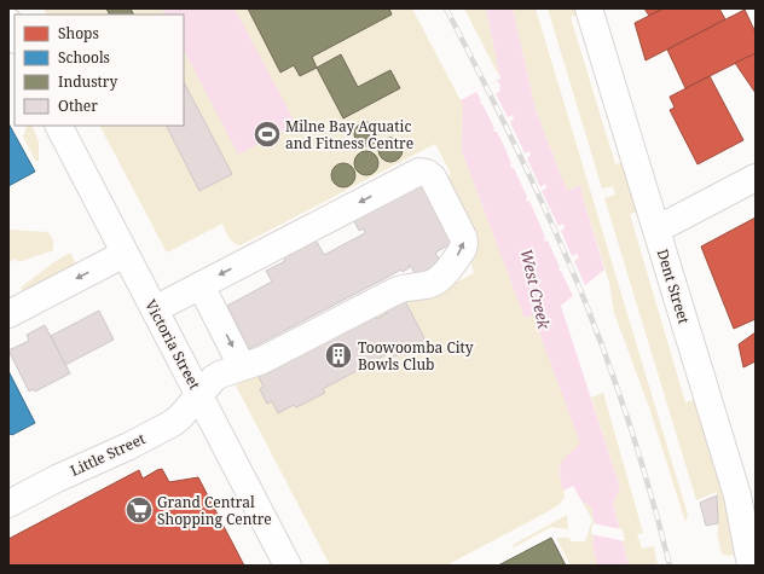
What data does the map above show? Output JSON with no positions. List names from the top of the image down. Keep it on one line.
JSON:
{"streets":{"street":["Dent Street","Victoria Street","Little Street"]},"crossings":[["Victoria Street","Little Street"]],"water":["West Creek"],"places":{"sports":["Milne Bay Aquatic and Fitness Centre"],"building":["Toowoomba City Bowls Club"],"supermarket":["Grand Central Shopping Centre"]},"legend":["Shops","Schools","Industry","Other"]}
